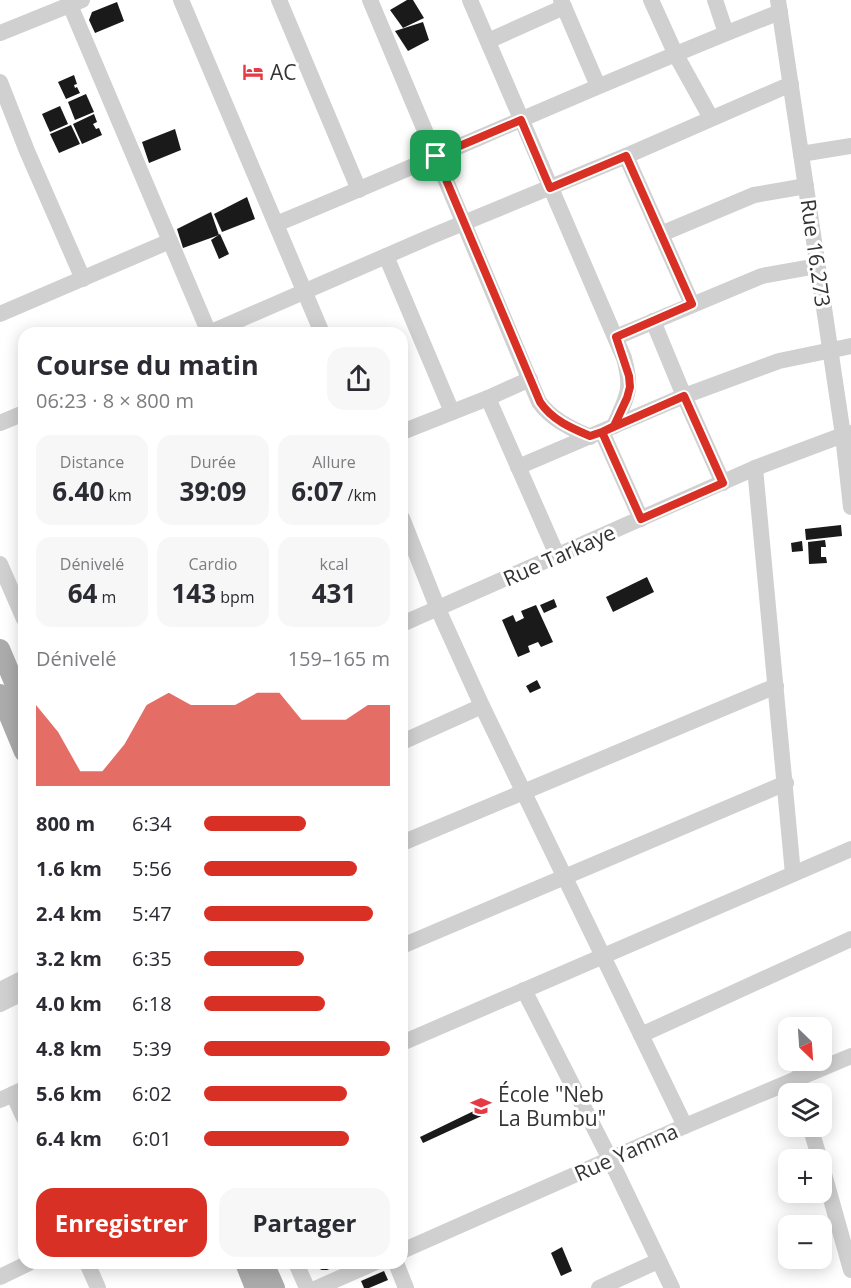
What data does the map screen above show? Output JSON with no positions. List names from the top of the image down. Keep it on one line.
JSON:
{"streets":{"street":["Rue 16.273","Rue Tarkaye","Rue Yamna"]},"crossings":[["Rue 16.273","Rue Tarkaye"]],"places":{"hotel":["AC"],"school or university":["École \"Neb La Bumbu\""]},"north":"bottom right","page":{"heading":["Course du matin","06:23 · 8 × 800 m"],"stats":[["Distance","6.40 km"],["Durée","39:09"],["Allure","6:07 /km"],["Dénivelé","64 m"],["Cardio","143 bpm"],["kcal","431"]],"chart":["Dénivelé","159–165 m"],"list":[{"name":"800 m","note":"6:34"},{"name":"1.6 km","note":"5:56"},{"name":"2.4 km","note":"5:47"},{"name":"3.2 km","note":"6:35"},{"name":"4.0 km","note":"6:18"},{"name":"4.8 km","note":"5:39"},{"name":"5.6 km","note":"6:02"},{"name":"6.4 km","note":"6:01"}],"map_buttons":["+","−"],"buttons":["Enregistrer","Partager"]}}
